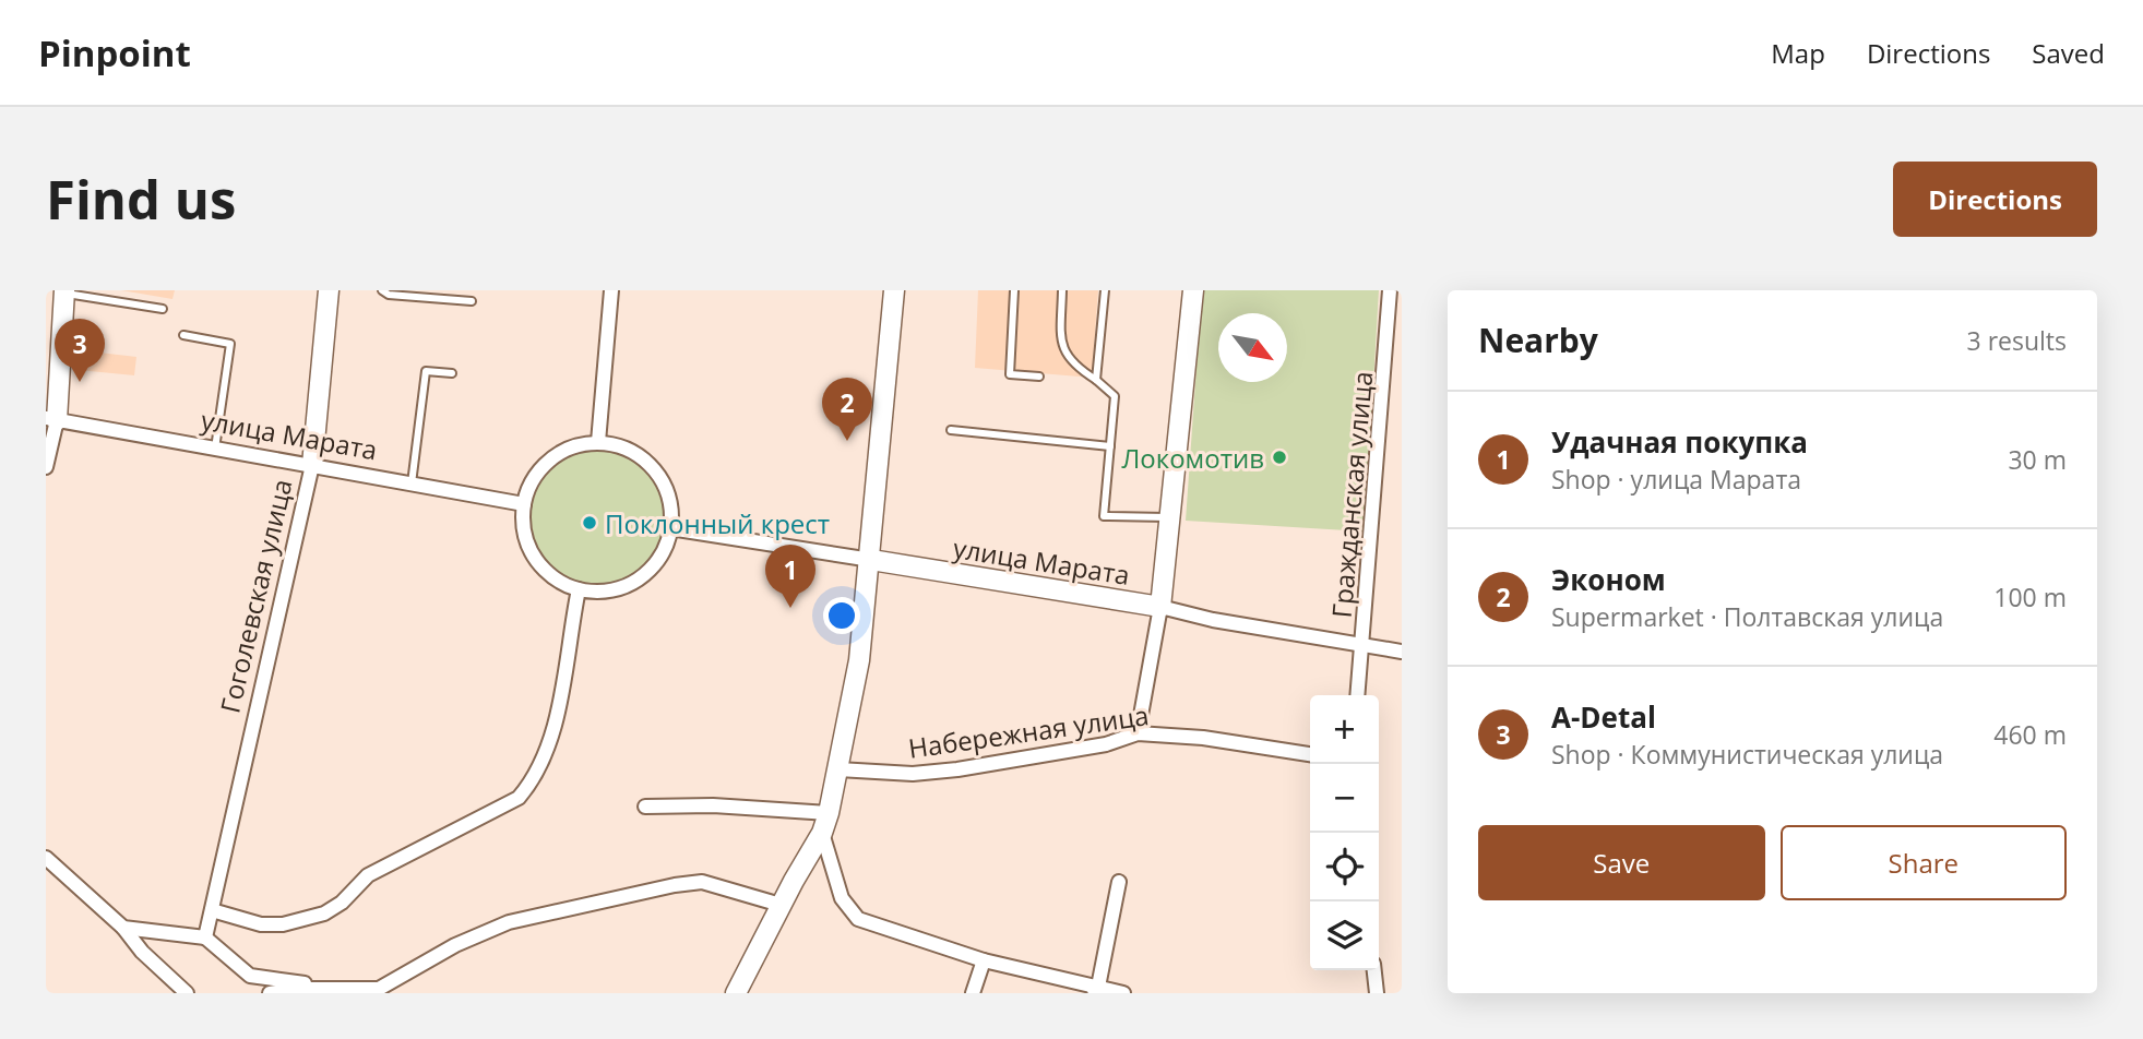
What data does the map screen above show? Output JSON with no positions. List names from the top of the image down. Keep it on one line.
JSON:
{"streets":{"street":["улица Марата","Гражданская улица","Гоголевская улица","Набережная улица"]},"crossings":[["улица Марата","Гражданская улица"],["улица Марата","Гоголевская улица"]],"places":["Локомотив","Поклонный крест"],"north":"bottom right","page":{"header":"Pinpoint","nav":["Map","Directions","Saved"],"buttons":["Directions",["Save","Share"]],"title":"Find us","heading":["Nearby","3 results"],"pins":["3","2","1"],"list":[{"mark":"1","name":"Удачная покупка","note":"Shop · улица Марата","value":"30 m"},{"mark":"2","name":"Эконом","note":"Supermarket · Полтавская улица","value":"100 m"},{"mark":"3","name":"A-Detal","note":"Shop · Коммунистическая улица","value":"460 m"}],"map_buttons":["+","−"]}}
